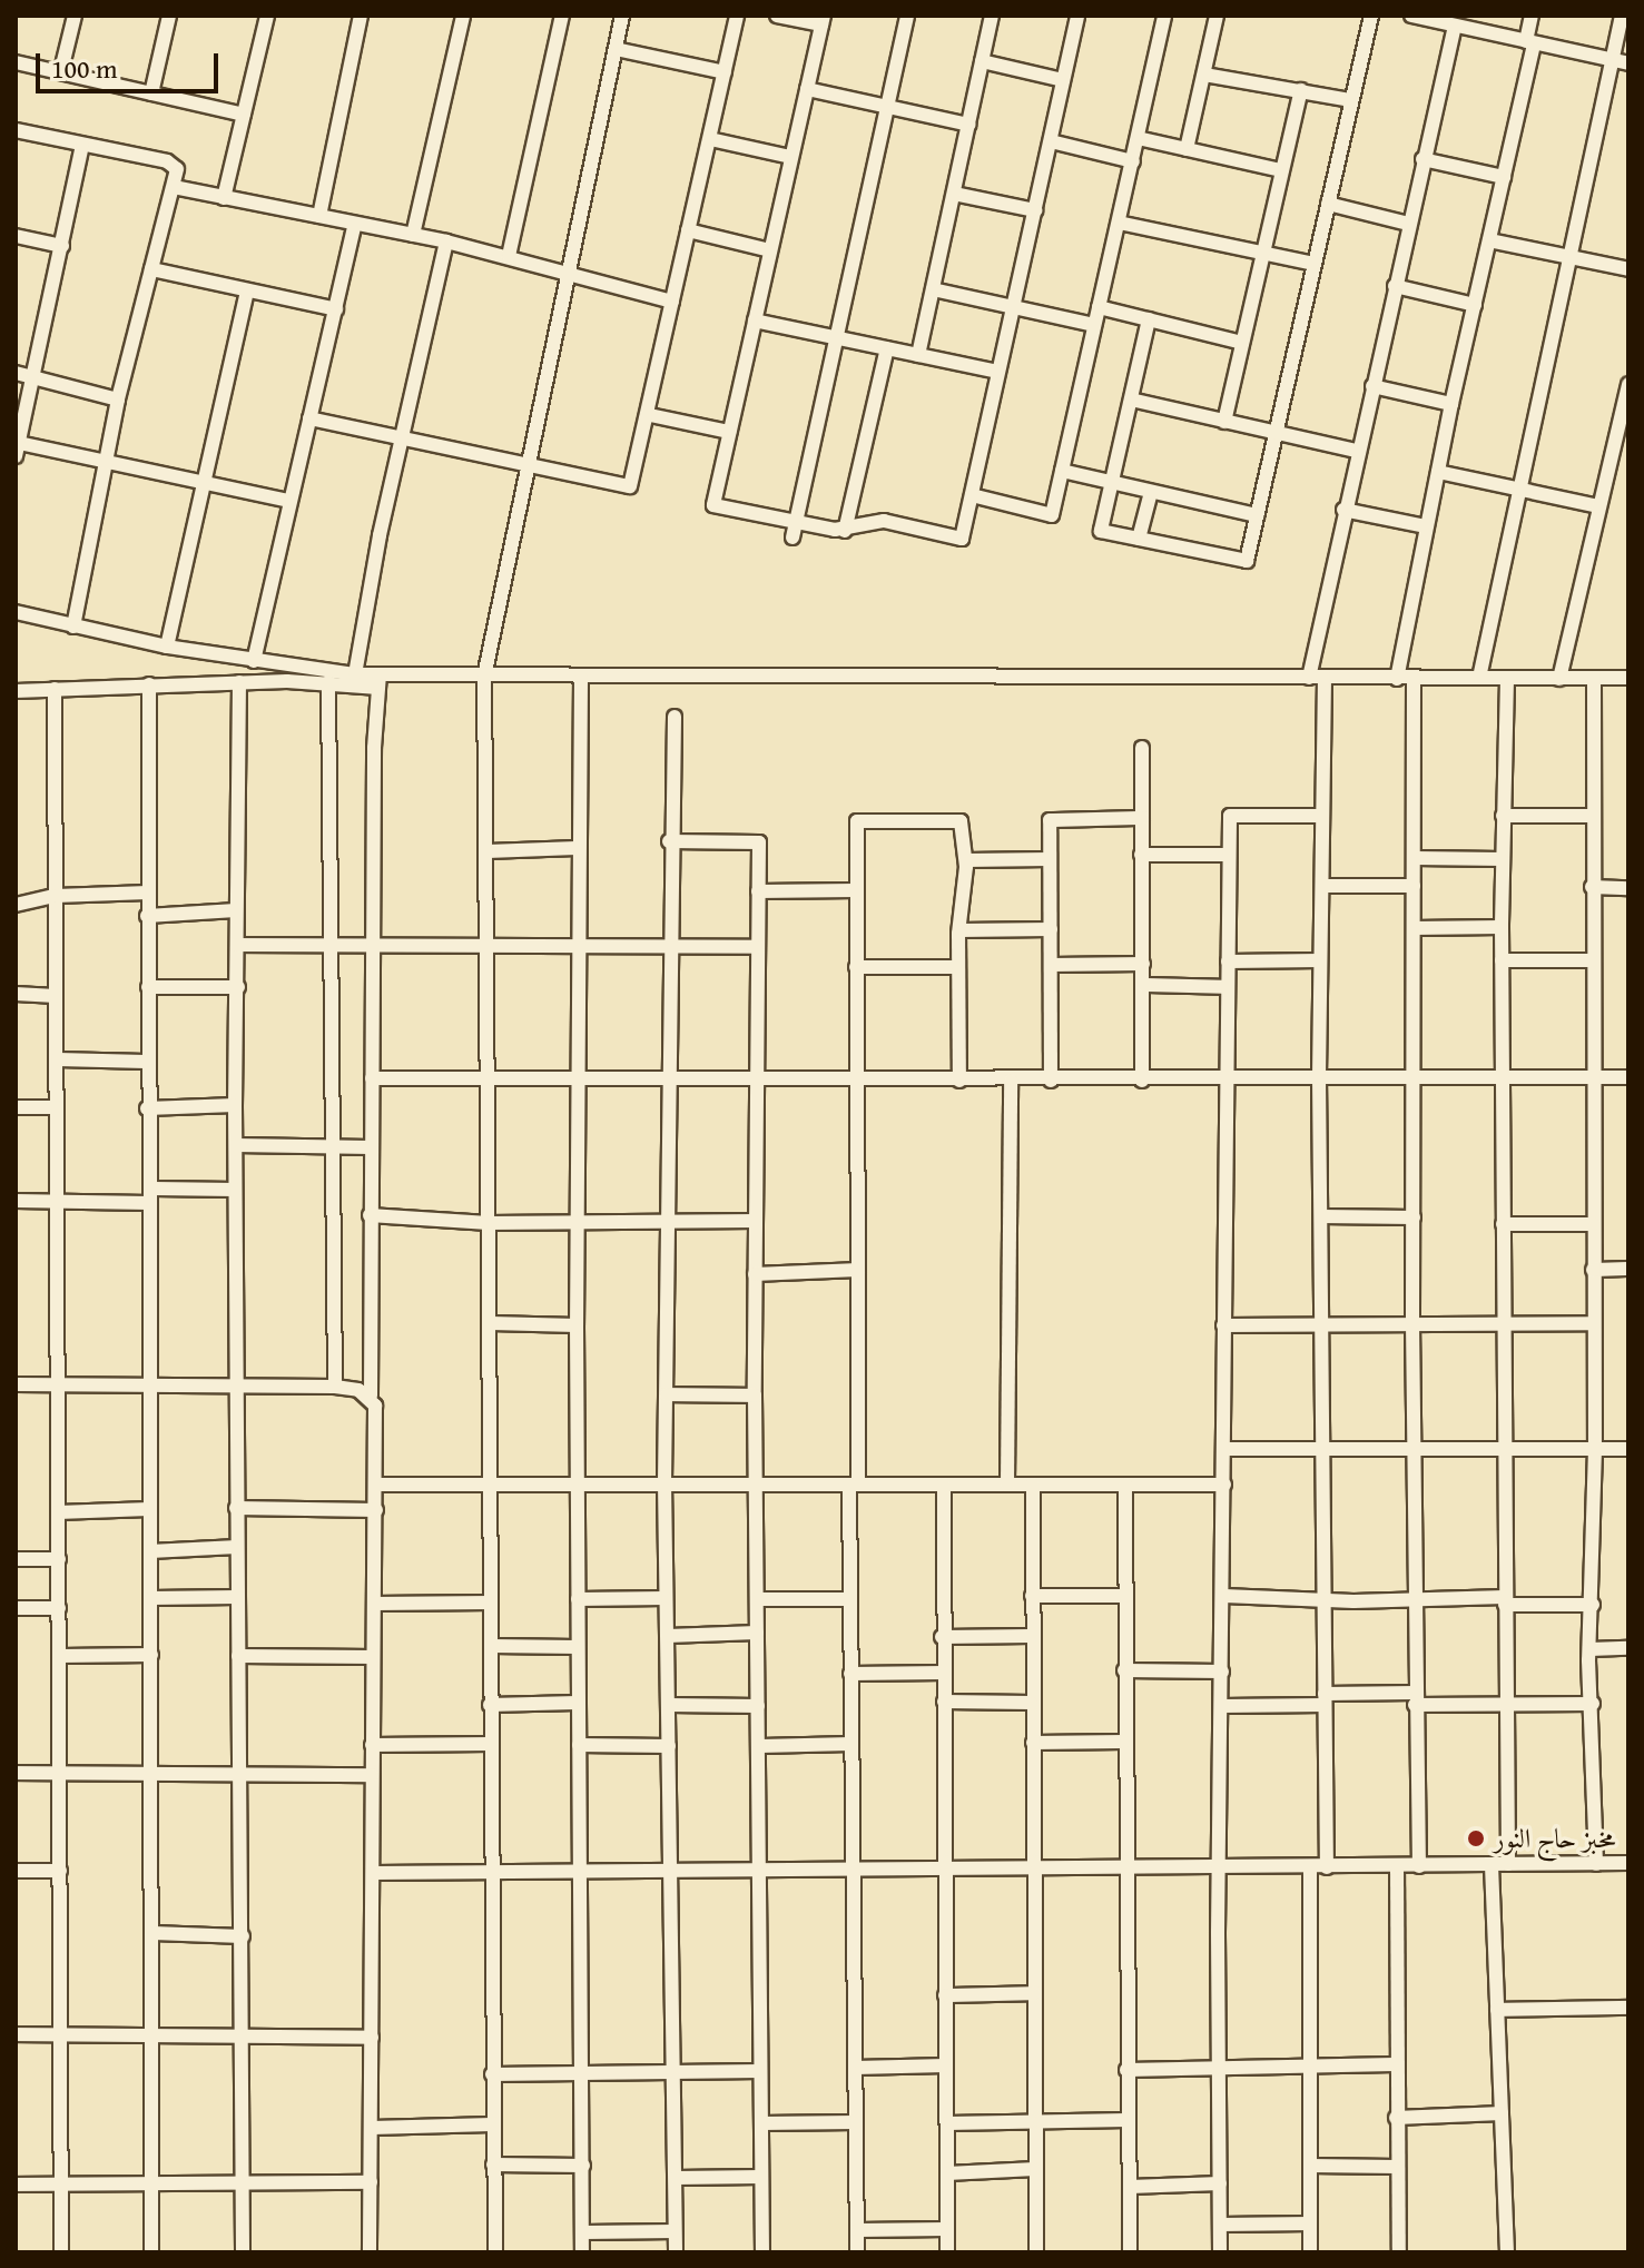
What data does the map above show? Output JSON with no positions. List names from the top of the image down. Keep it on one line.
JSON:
{"places":["مخبز حاج النور"],"scale_bar":"100 m"}
